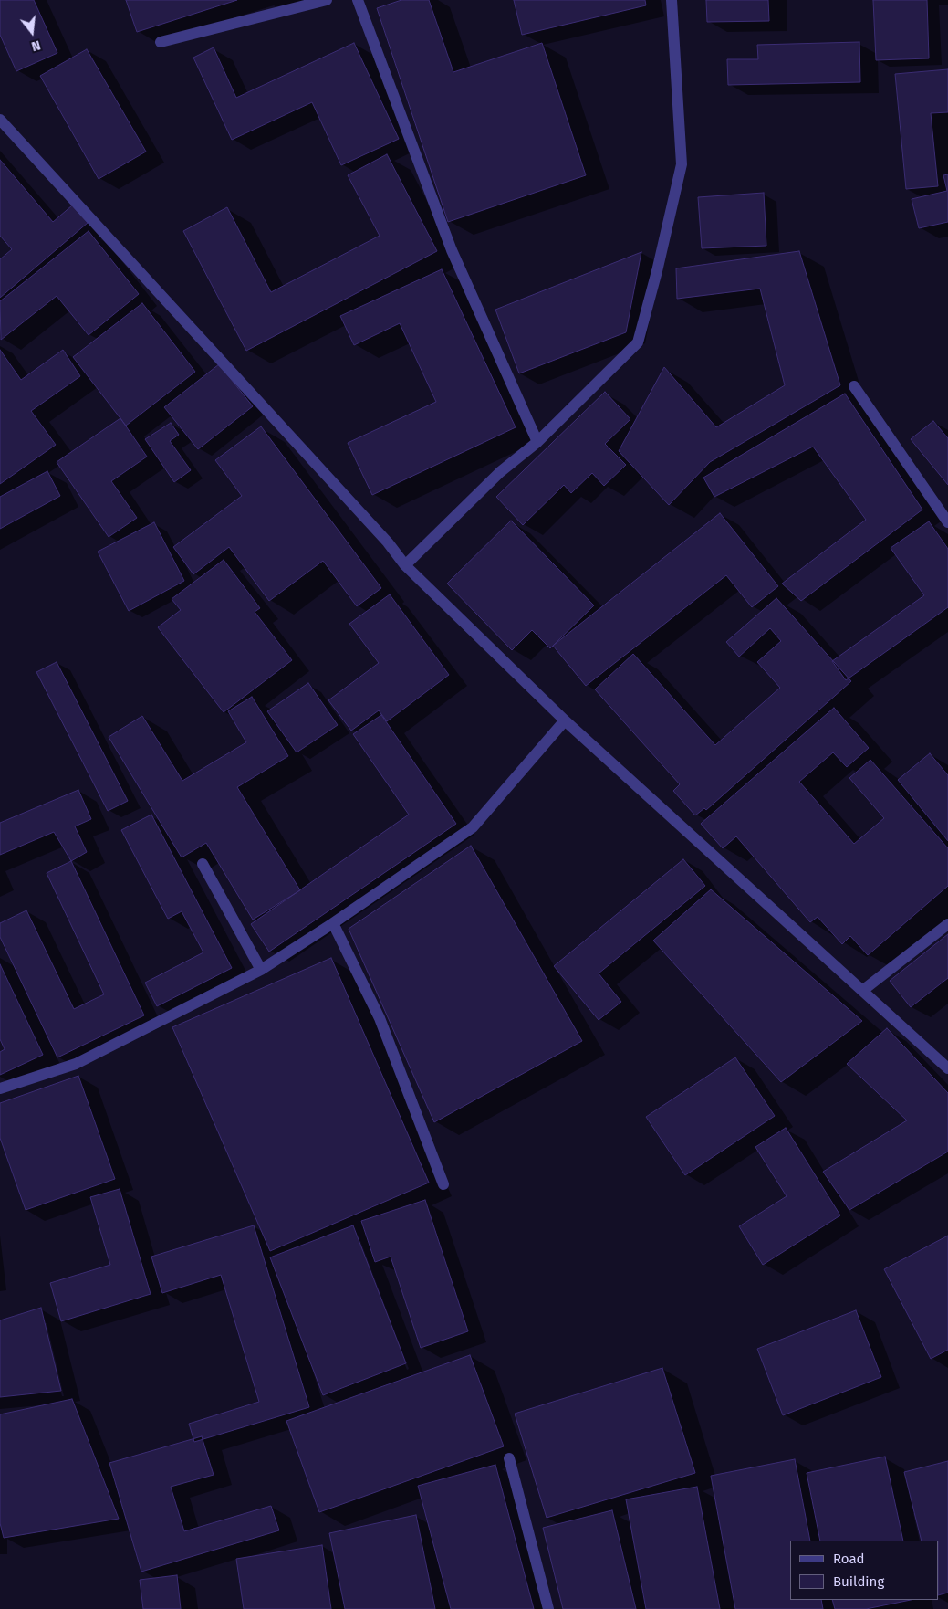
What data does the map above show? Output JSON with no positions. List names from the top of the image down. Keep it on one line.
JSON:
{"legend":["Road","Building"],"north":"bottom"}
